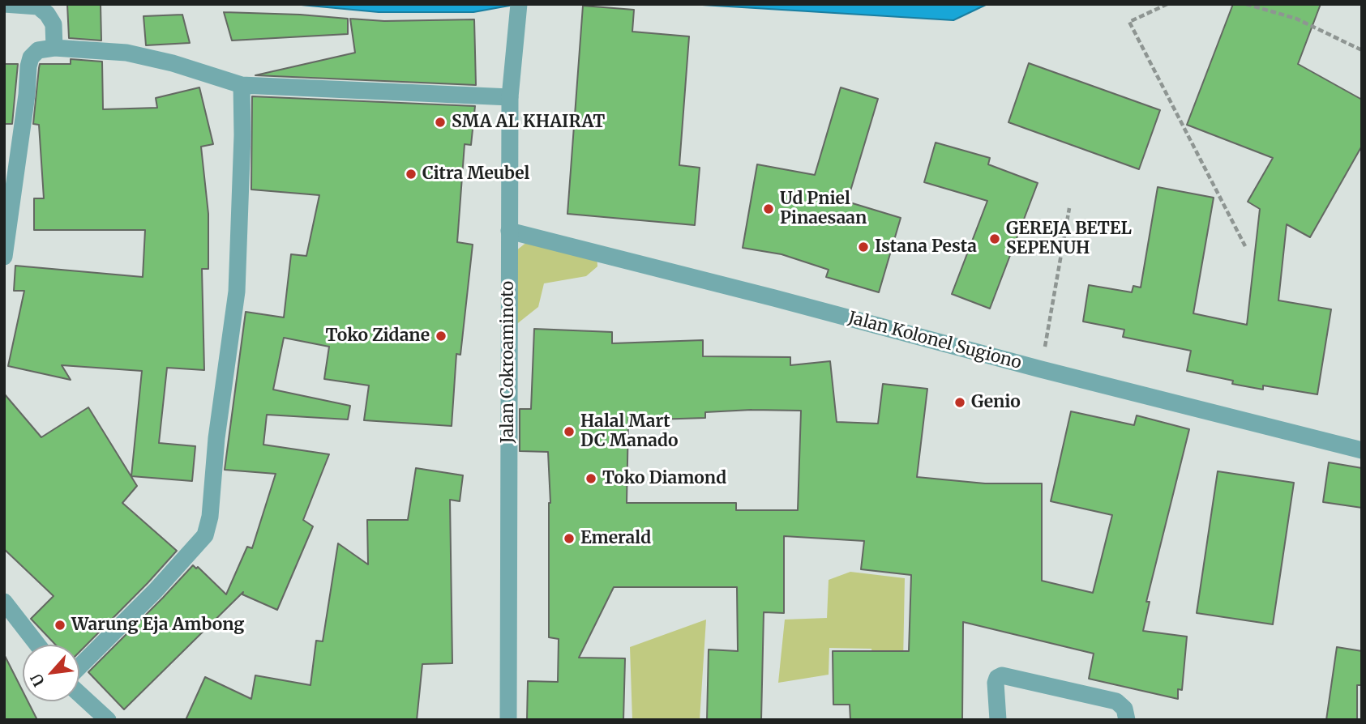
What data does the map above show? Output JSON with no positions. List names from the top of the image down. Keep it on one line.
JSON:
{"streets":{"street":["Jalan Kolonel Sugiono","Jalan Cokroaminoto"]},"crossings":[["Jalan Kolonel Sugiono","Jalan Cokroaminoto"]],"places":["SMA AL KHAIRAT","Citra Meubel","Ud Pniel Pinaesaan","GEREJA BETEL SEPENUH","Istana Pesta","Toko Zidane","Genio","Halal Mart DC Manado","Toko Diamond","Emerald","Warung Eja Ambong"],"north":"bottom left"}
